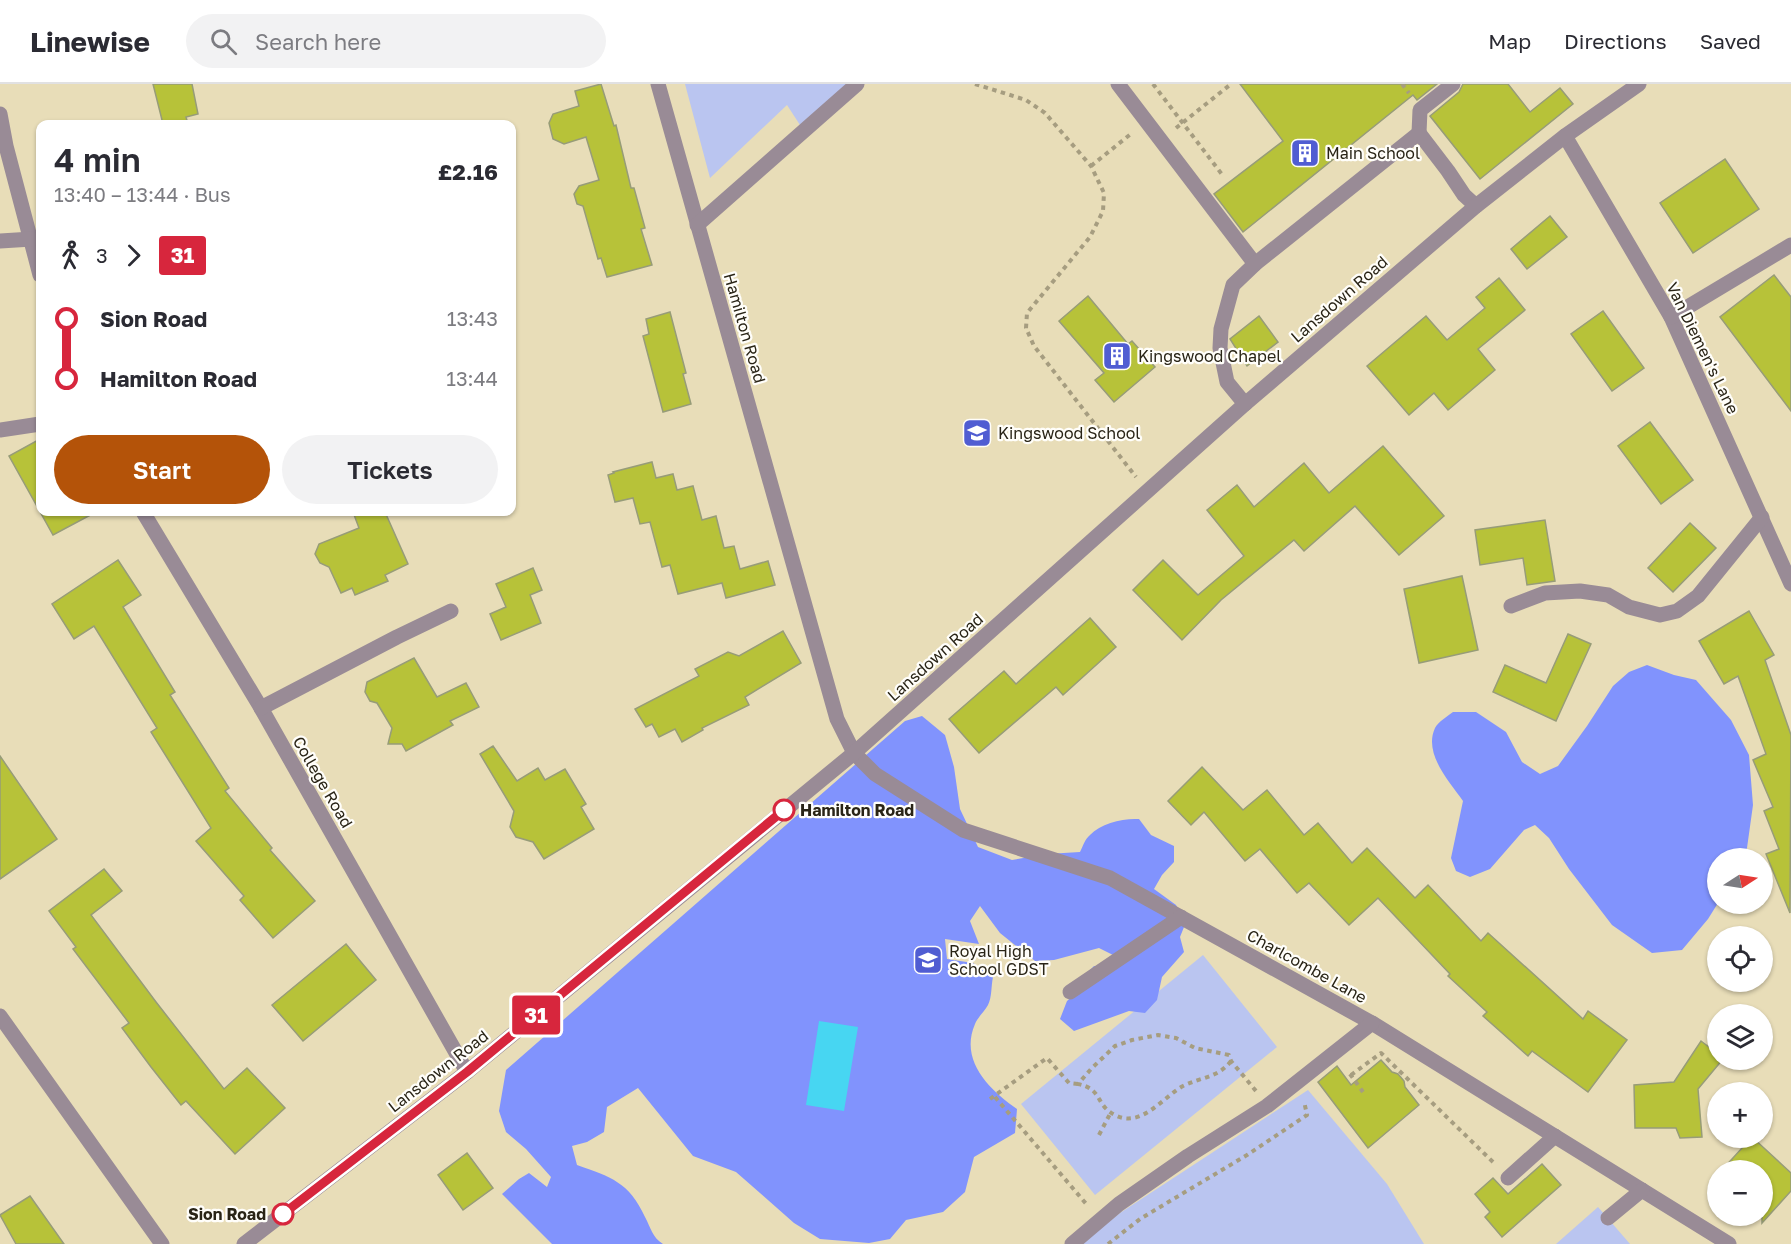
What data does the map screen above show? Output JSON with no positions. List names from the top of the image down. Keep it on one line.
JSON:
{"streets":{"street":["Lansdown Road","Hamilton Road","Van Diemen's Lane","College Road","Charlcombe Lane"]},"crossings":[["Lansdown Road","Hamilton Road"],["Lansdown Road","Van Diemen's Lane"],["Lansdown Road","College Road"],["Lansdown Road","Charlcombe Lane"],["Hamilton Road","Charlcombe Lane"]],"places":{"building":["Main School","Kingswood Chapel"],"school or university":["Kingswood School","Royal High School GDST"],"other":["Hamilton Road","Sion Road"]},"lines":["bus line 31"],"north":"right","page":{"header":"Linewise","search":"Search here","nav":["Map","Directions","Saved"],"on_map":"31","heading":["4 min","13:40 – 13:44 · Bus","£2.16"],"legs":["3","31"],"list":[{"name":"Sion Road","value":"13:43"},{"name":"Hamilton Road","value":"13:44"}],"buttons":["Start","Tickets"],"map_buttons":["+","−"]}}
